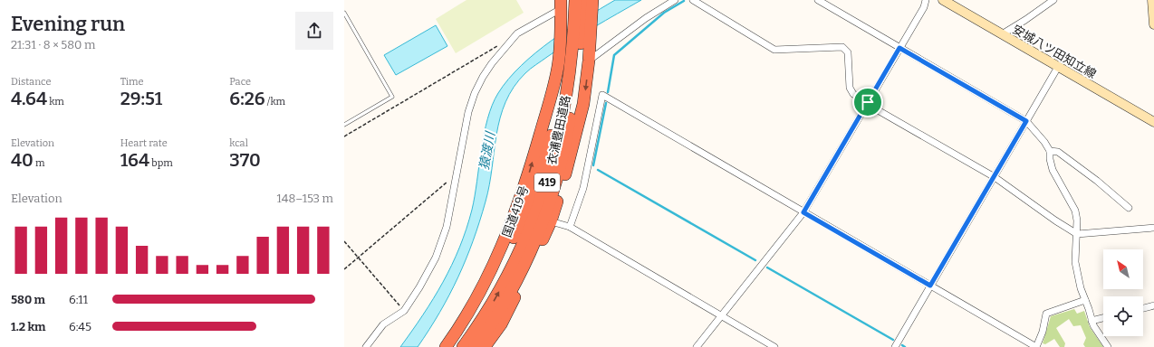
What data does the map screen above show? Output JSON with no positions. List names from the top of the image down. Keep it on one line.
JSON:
{"streets":{"highway":["衣浦豊田道路","419","国道419号"],"main road":["安城八ツ田知立線"]},"crossings":[["衣浦豊田道路","国道419号"]],"water":["猿渡川"],"north":"top left","page":{"heading":["Evening run","21:31 · 8 × 580 m"],"stats":[["Distance","4.64 km"],["Time","29:51"],["Pace","6:26 /km"],["Elevation","40 m"],["Heart rate","164 bpm"],["kcal","370"]],"chart":["Elevation","148–153 m"],"list":[{"name":"580 m","note":"6:11"},{"name":"1.2 km","note":"6:45"}]}}
